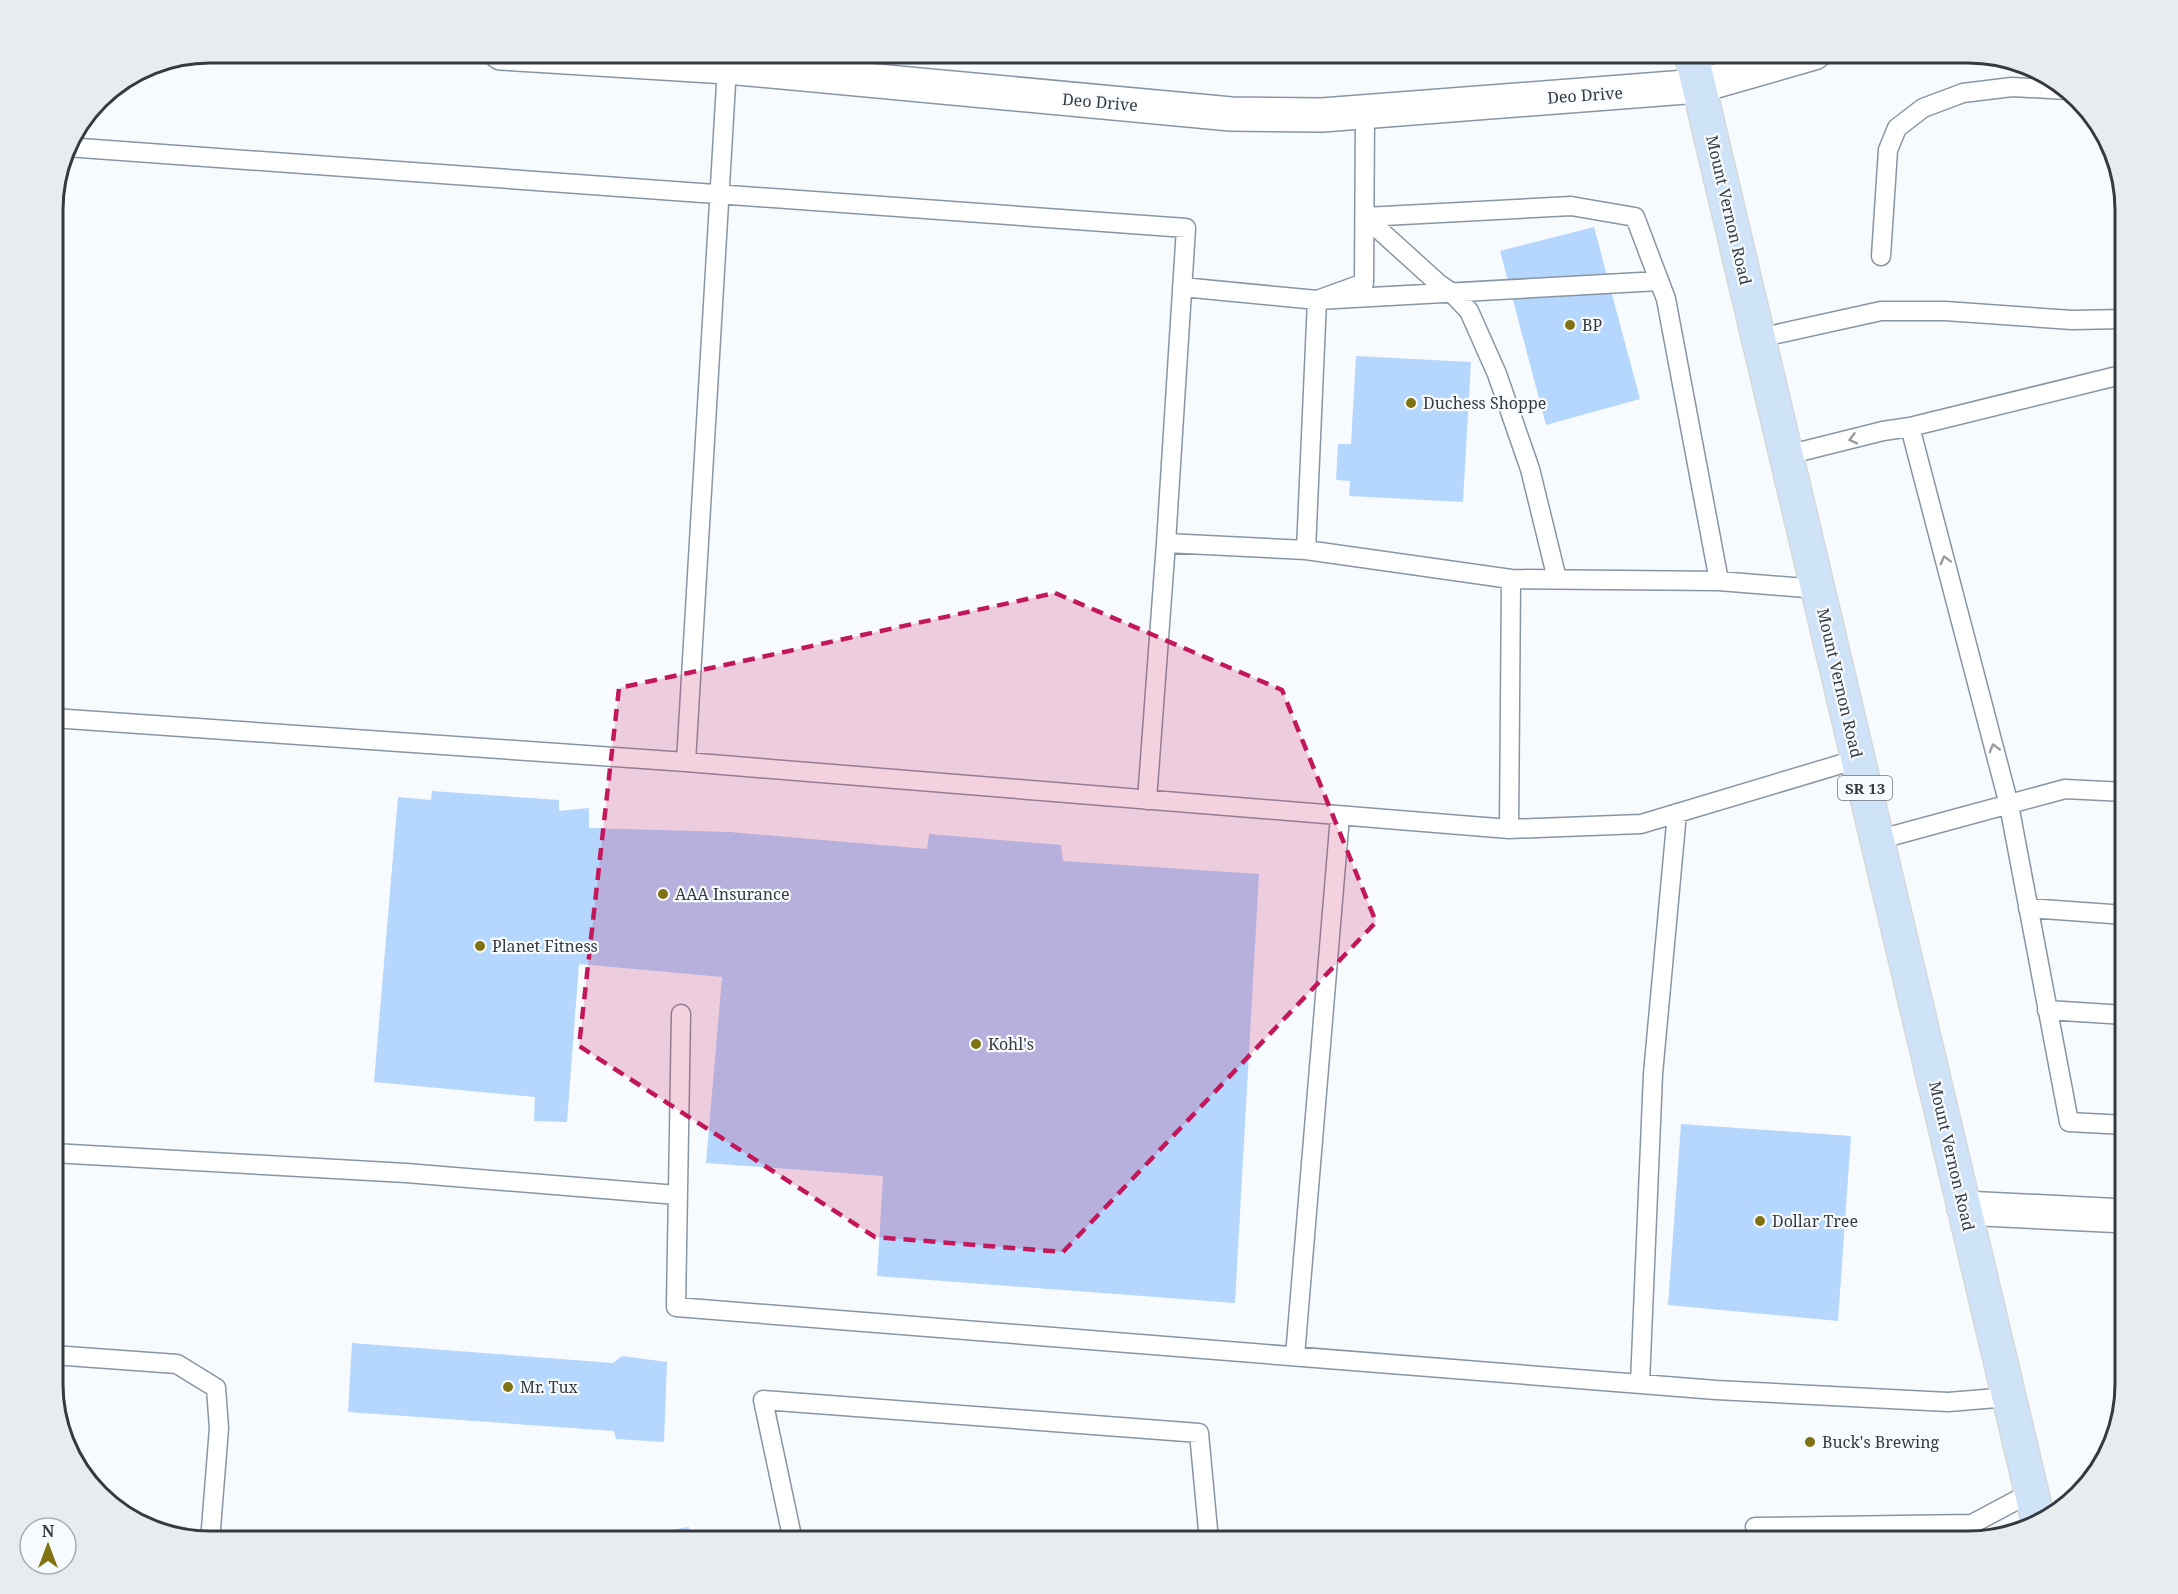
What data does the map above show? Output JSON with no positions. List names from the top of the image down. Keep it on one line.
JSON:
{"streets":{"highway":["Mount Vernon Road","SR 13"],"street":["Deo Drive"]},"crossings":[["Deo Drive","Mount Vernon Road"]],"places":["BP","Duchess Shoppe","AAA Insurance","Planet Fitness","Kohl's","Dollar Tree","Mr. Tux","Buck's Brewing"],"north":"top"}
